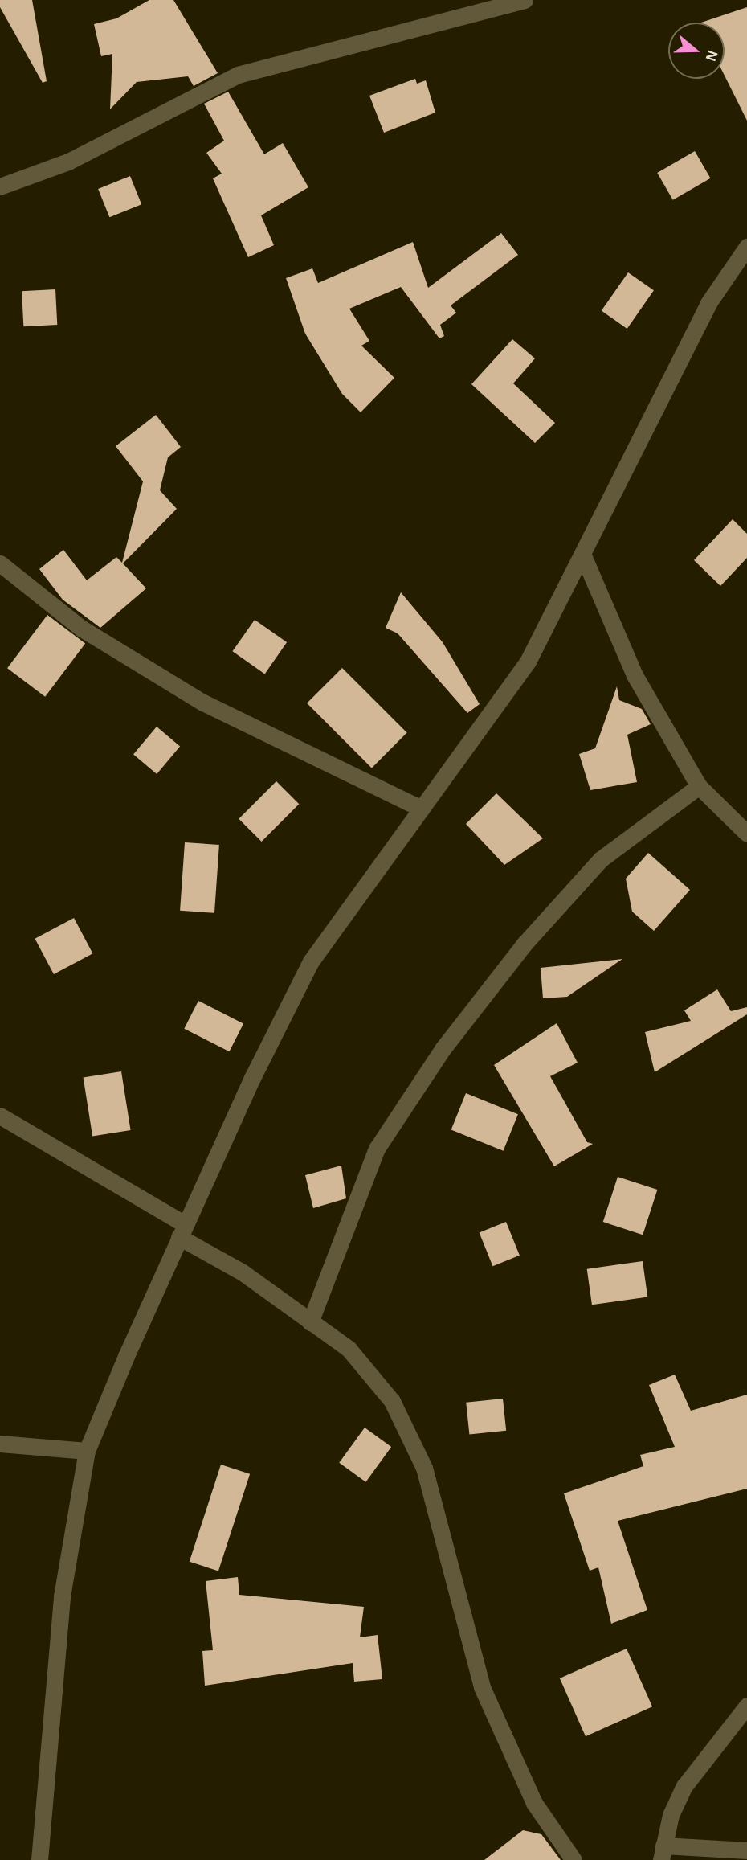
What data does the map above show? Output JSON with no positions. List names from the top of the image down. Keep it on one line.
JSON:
{"north":"right"}
